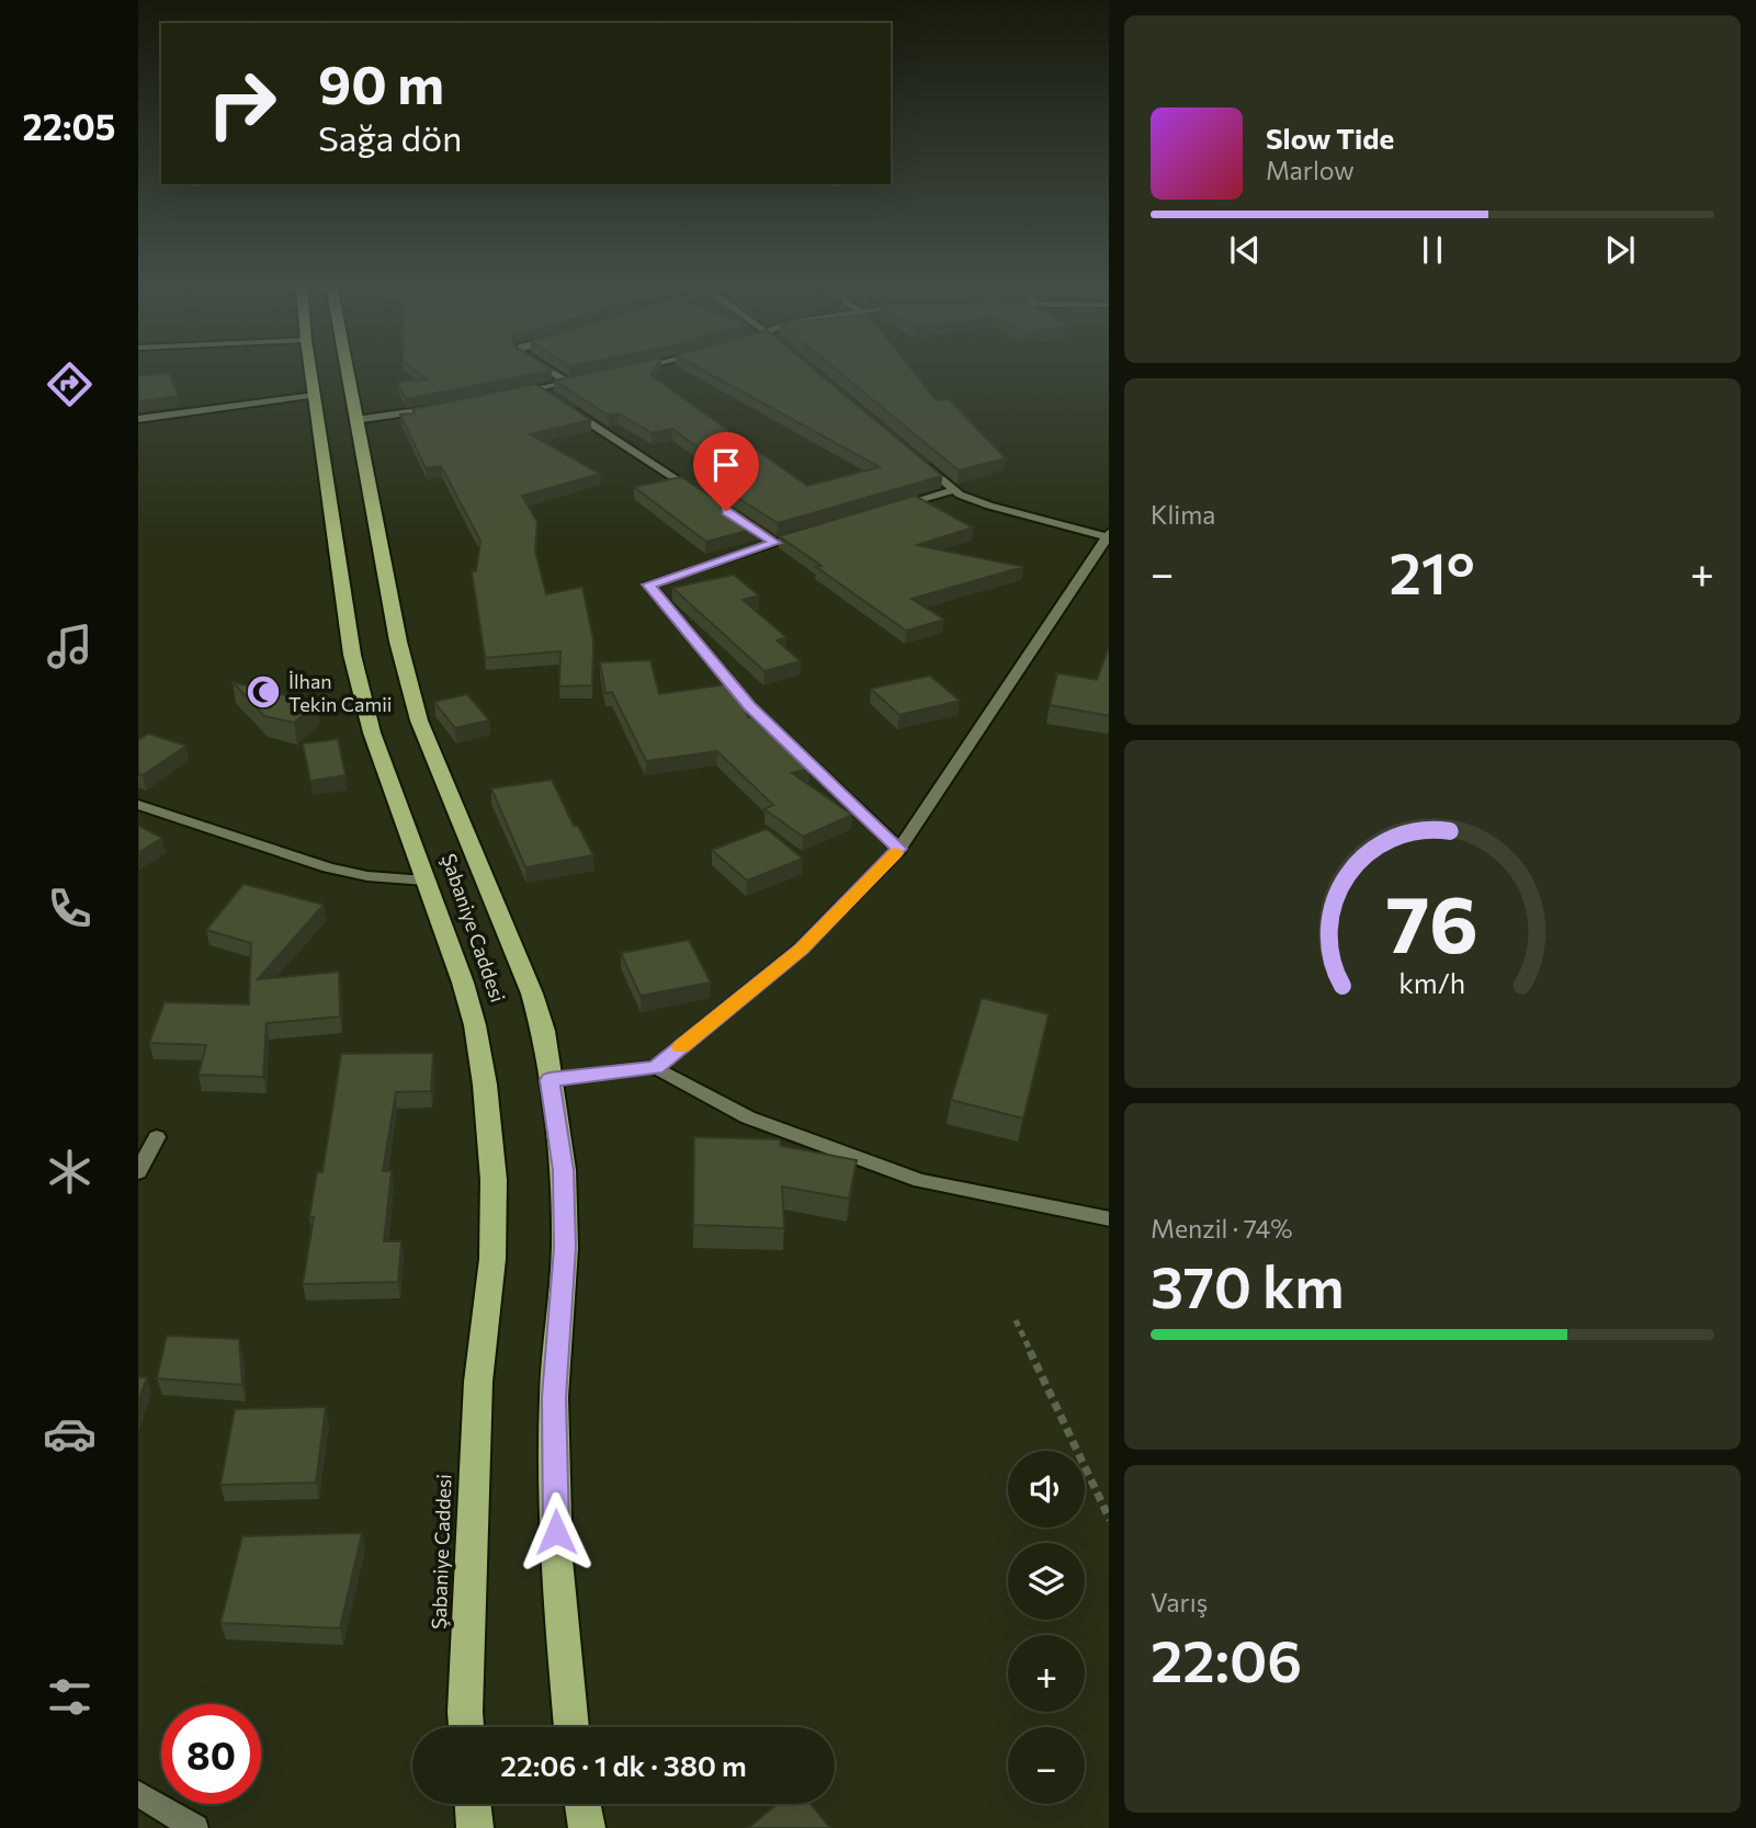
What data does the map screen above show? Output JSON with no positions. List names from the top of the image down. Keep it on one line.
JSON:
{"streets":{"highway":["Şabaniye Caddesi"]},"places":{"mosque":["İlhan Tekin Camii"]},"page":{"tabs":"22:05","turn":["90 m","Sağa dön"],"song":["Slow Tide","Marlow"],"tile":["Klima",["Menzil · 74%","370 km"],["Varış","22:06"]],"heat":["−","21°","+"],"map_buttons":["+","−"],"limit":"80","trip":"22:06 · 1 dk · 380 m","gauge":["76","km/h"]}}
